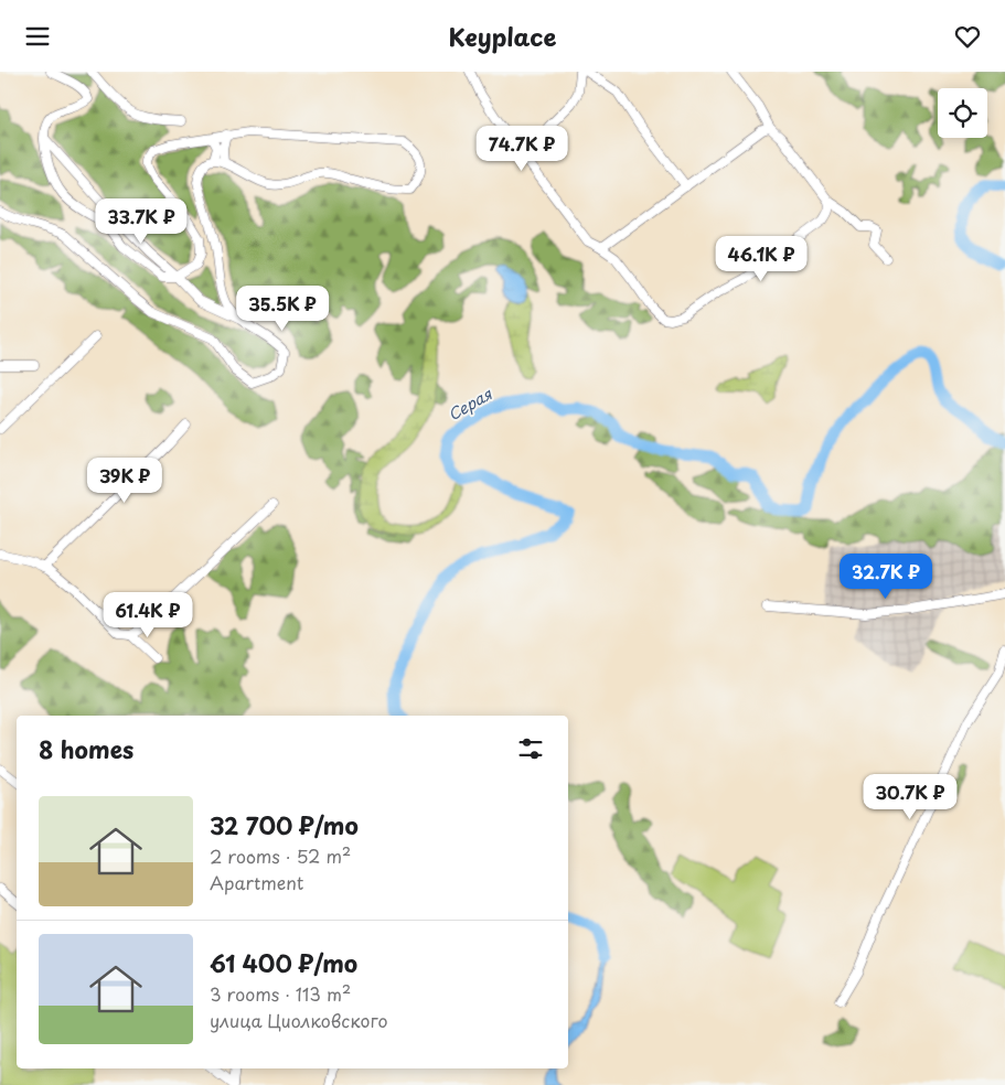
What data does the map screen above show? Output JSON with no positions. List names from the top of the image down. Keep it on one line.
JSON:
{"water":["Серая"],"page":{"header":"Keyplace","price":["74.7K ₽","33.7K ₽","46.1K ₽","35.5K ₽","39K ₽","32.7K ₽","61.4K ₽","30.7K ₽"],"heading":"8 homes","list":[{"name":"32 700 ₽/mo","note":"2 rooms · 52 m² · Apartment"},{"name":"61 400 ₽/mo","note":"3 rooms · 113 m² · улица Циолковского"}]}}
